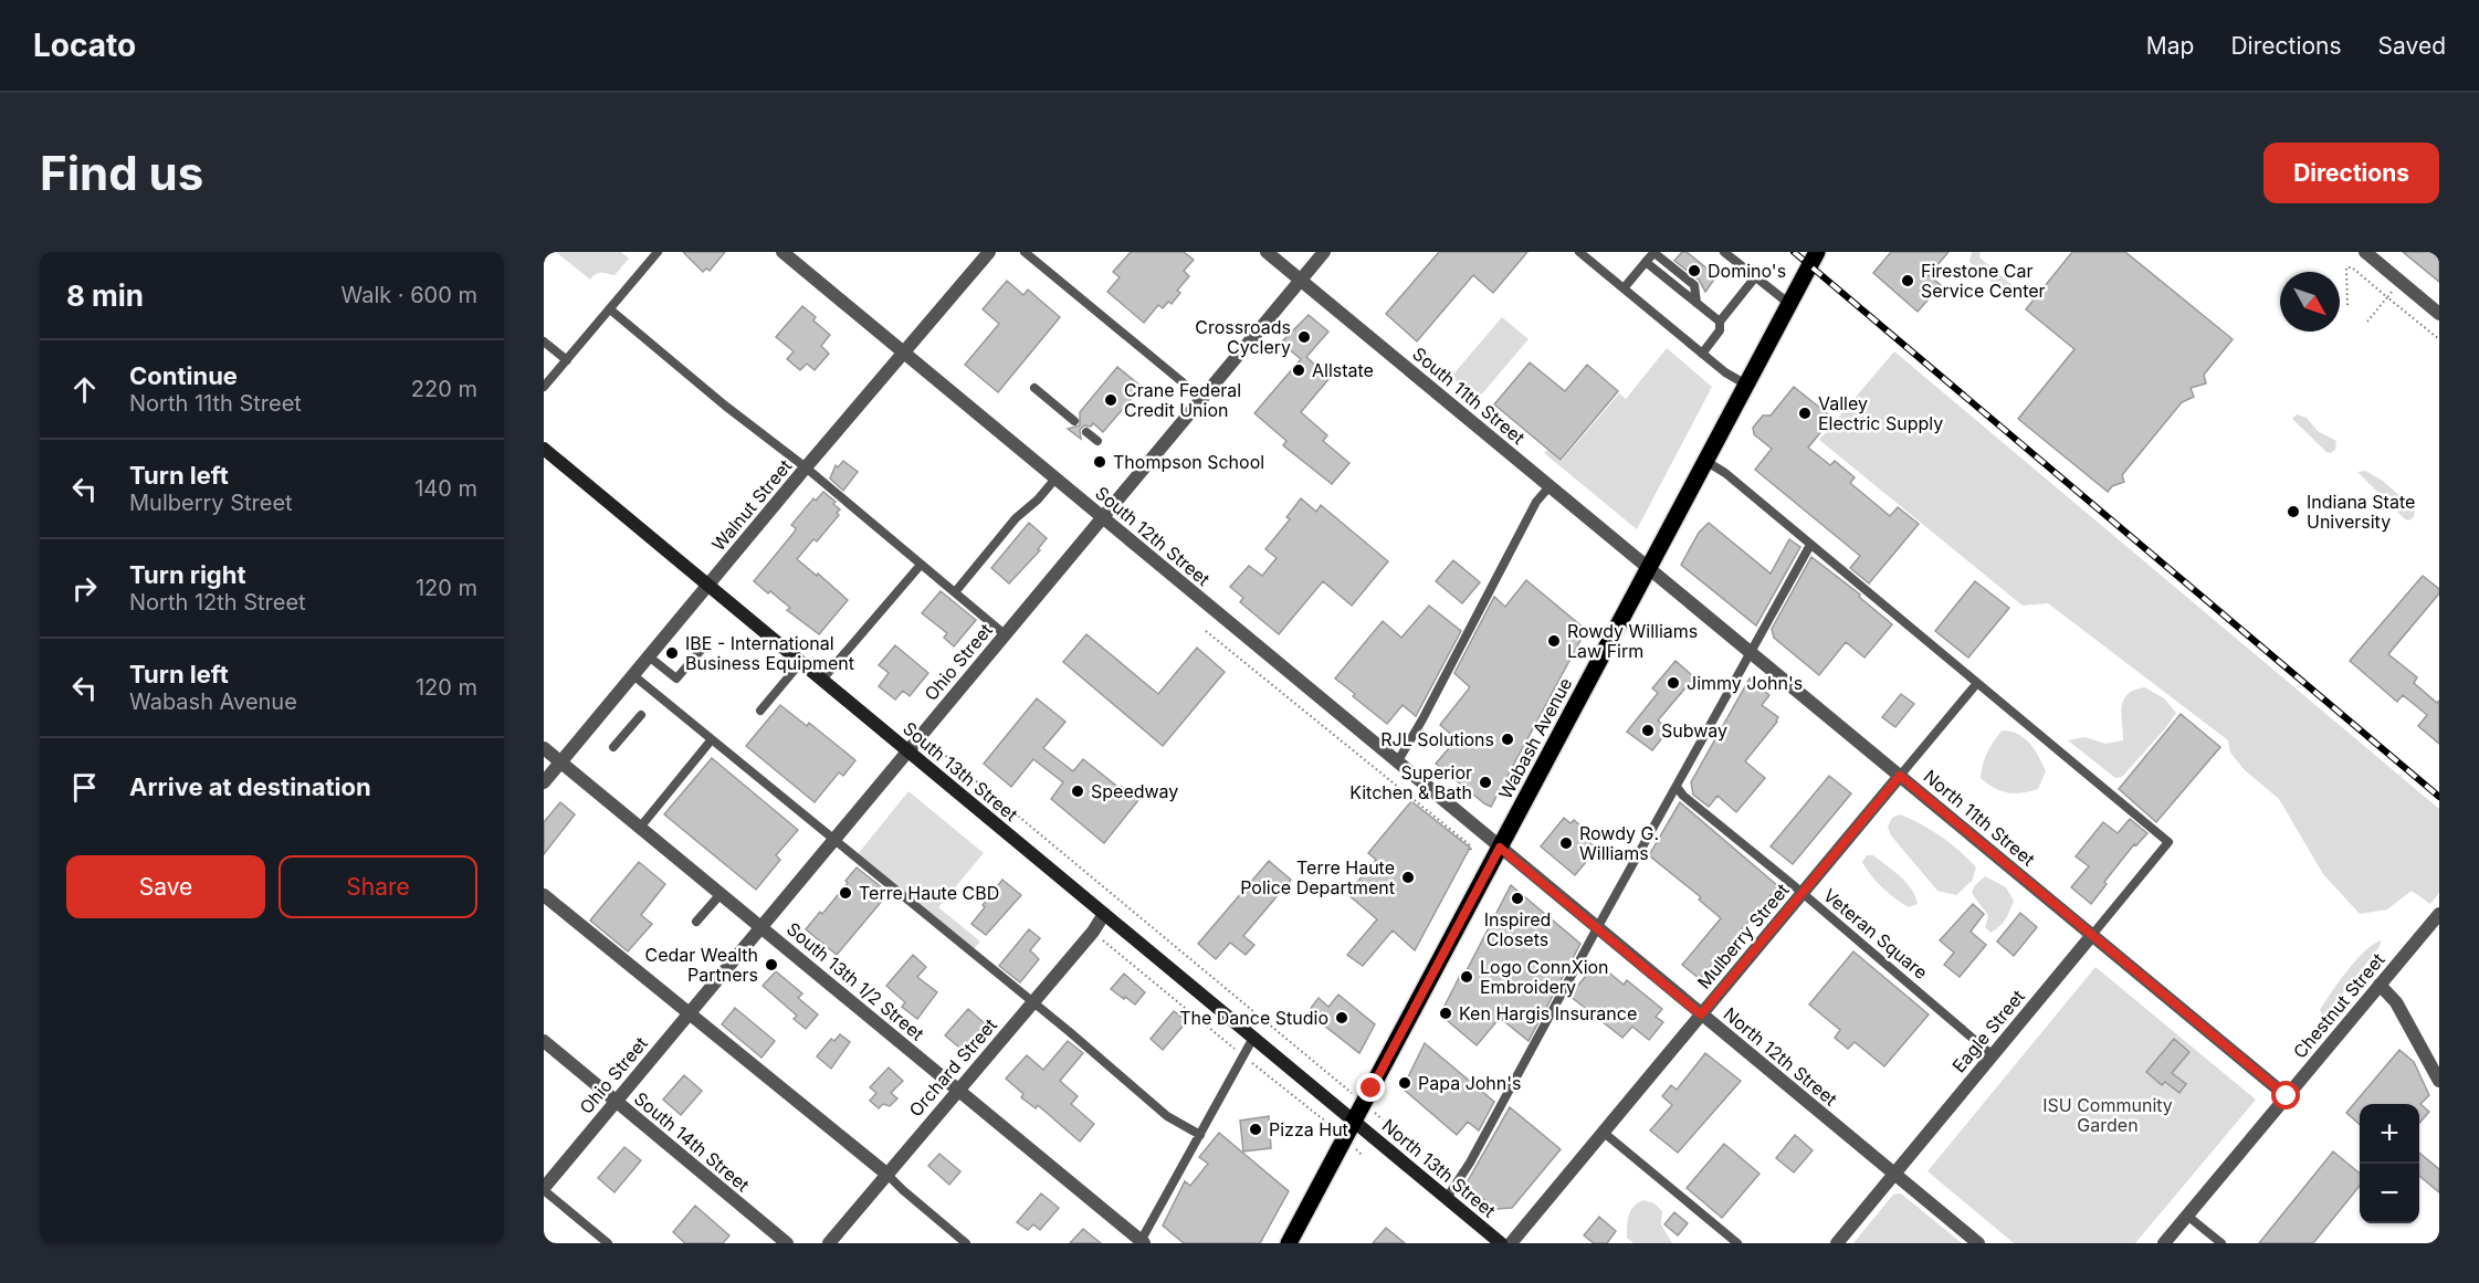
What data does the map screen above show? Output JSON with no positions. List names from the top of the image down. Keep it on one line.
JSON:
{"streets":{"main road":["Wabash Avenue","South 13th Street","North 13th Street"],"street":["South 11th Street","Walnut Street","South 12th Street","Ohio Street","North 11th Street","Mulberry Street","South 13th 1/2 Street","Chestnut Street","Eagle Street","North 12th Street","Orchard Street","South 14th Street"],"lane":["Veteran Square"]},"crossings":[["South 11th Street","Ohio Street"],["South 11th Street","Wabash Avenue"],["South 11th Street","North 11th Street"],["Walnut Street","South 12th Street"],["Walnut Street","South 13th Street"],["Walnut Street","South 13th 1/2 Street"],["South 12th Street","Ohio Street"],["South 12th Street","Wabash Avenue"],["South 12th Street","North 12th Street"],["Ohio Street","South 13th Street"],["Ohio Street","South 13th 1/2 Street"],["Ohio Street","South 14th Street"],["Wabash Avenue","South 13th Street"],["Wabash Avenue","North 11th Street"],["Wabash Avenue","North 12th Street"],["Wabash Avenue","North 13th Street"],["South 13th Street","Orchard Street"],["South 13th Street","North 13th Street"],["North 11th Street","Mulberry Street"],["North 11th Street","Chestnut Street"],["North 11th Street","Eagle Street"],["Veteran Square","Mulberry Street"],["Veteran Square","Eagle Street"],["Mulberry Street","Eagle Street"],["Mulberry Street","North 12th Street"],["South 13th 1/2 Street","Orchard Street"],["Eagle Street","North 12th Street"]],"parks":["ISU Community Garden"],"places":["Domino's","Firestone Car Service Center","Crossroads Cyclery","Allstate","Crane Federal Credit Union","Valley Electric Supply","Thompson School","Indiana State University","Rowdy Williams Law Firm","IBE - International Business Equipment","Jimmy John's","Subway","RJL Solutions","Superior Kitchen & Bath","Speedway","Rowdy G. Williams","Terre Haute Police Department","Terre Haute CBD","Inspired Closets","Cedar Wealth Partners","Logo ConnXion Embroidery","Ken Hargis Insurance","The Dance Studio","Papa John's","Pizza Hut"],"north":"bottom right","page":{"header":"Locato","nav":["Map","Directions","Saved"],"buttons":["Directions",["Save","Share"]],"title":"Find us","heading":["8 min","Walk · 600 m"],"list":[["Continue","North 11th Street","220 m"],["Turn left","Mulberry Street","140 m"],["Turn right","North 12th Street","120 m"],["Turn left","Wabash Avenue","120 m"],"Arrive at destination"],"map_buttons":["+","−"]}}
